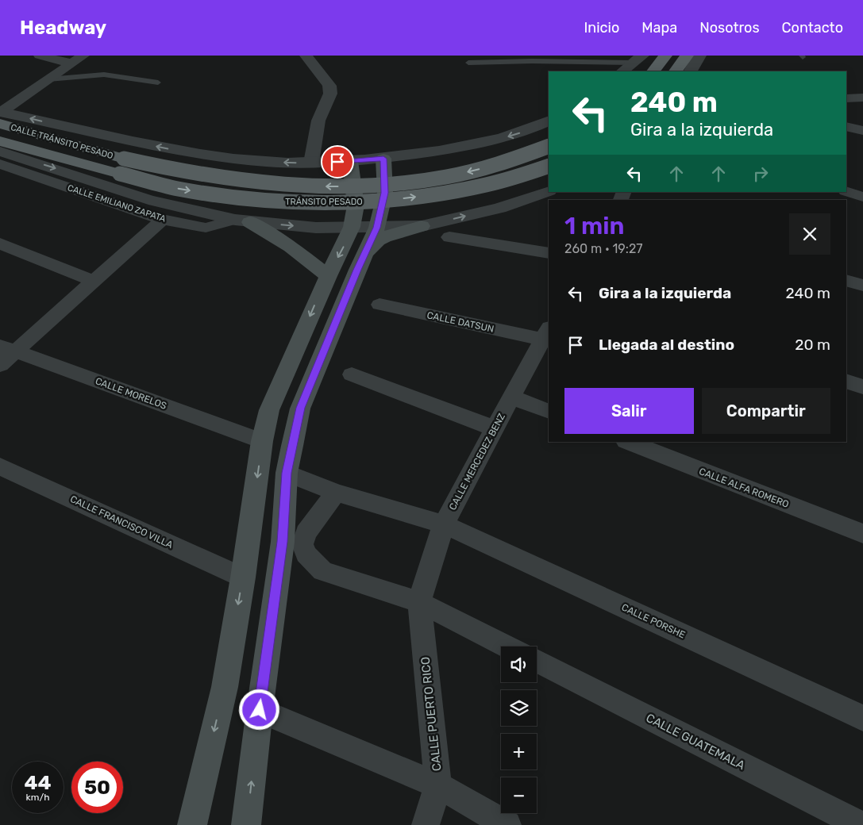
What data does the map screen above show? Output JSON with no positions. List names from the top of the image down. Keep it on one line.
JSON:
{"streets":{"main road":["CALLE TRÁNSITO PESADO","TRÁNSITO PESADO"],"street":["CALLE EMILIANO ZAPATA","CALLE DATSUN","CALLE MORELOS","CALLE MERCEDEZ BENZ","CALLE ALFA ROMERO","CALLE FRANCISCO VILLA","CALLE PORSHE","CALLE PUERTO RICO","CALLE GUATEMALA"]},"crossings":[["CALLE TRÁNSITO PESADO","TRÁNSITO PESADO"],["CALLE DATSUN","CALLE MERCEDEZ BENZ"],["CALLE MERCEDEZ BENZ","CALLE PORSHE"],["CALLE MERCEDEZ BENZ","CALLE PUERTO RICO"]],"page":{"header":"Headway","nav":["Inicio","Mapa","Nosotros","Contacto"],"turn":["240 m","Gira a la izquierda"],"heading":["1 min","260 m · 19:27"],"list":[{"name":"Gira a la izquierda","value":"240 m"},{"name":"Llegada al destino","value":"20 m"}],"buttons":["Salir","Compartir"],"map_buttons":["+","−"],"speed":"44 km/h","limit":"50"}}
